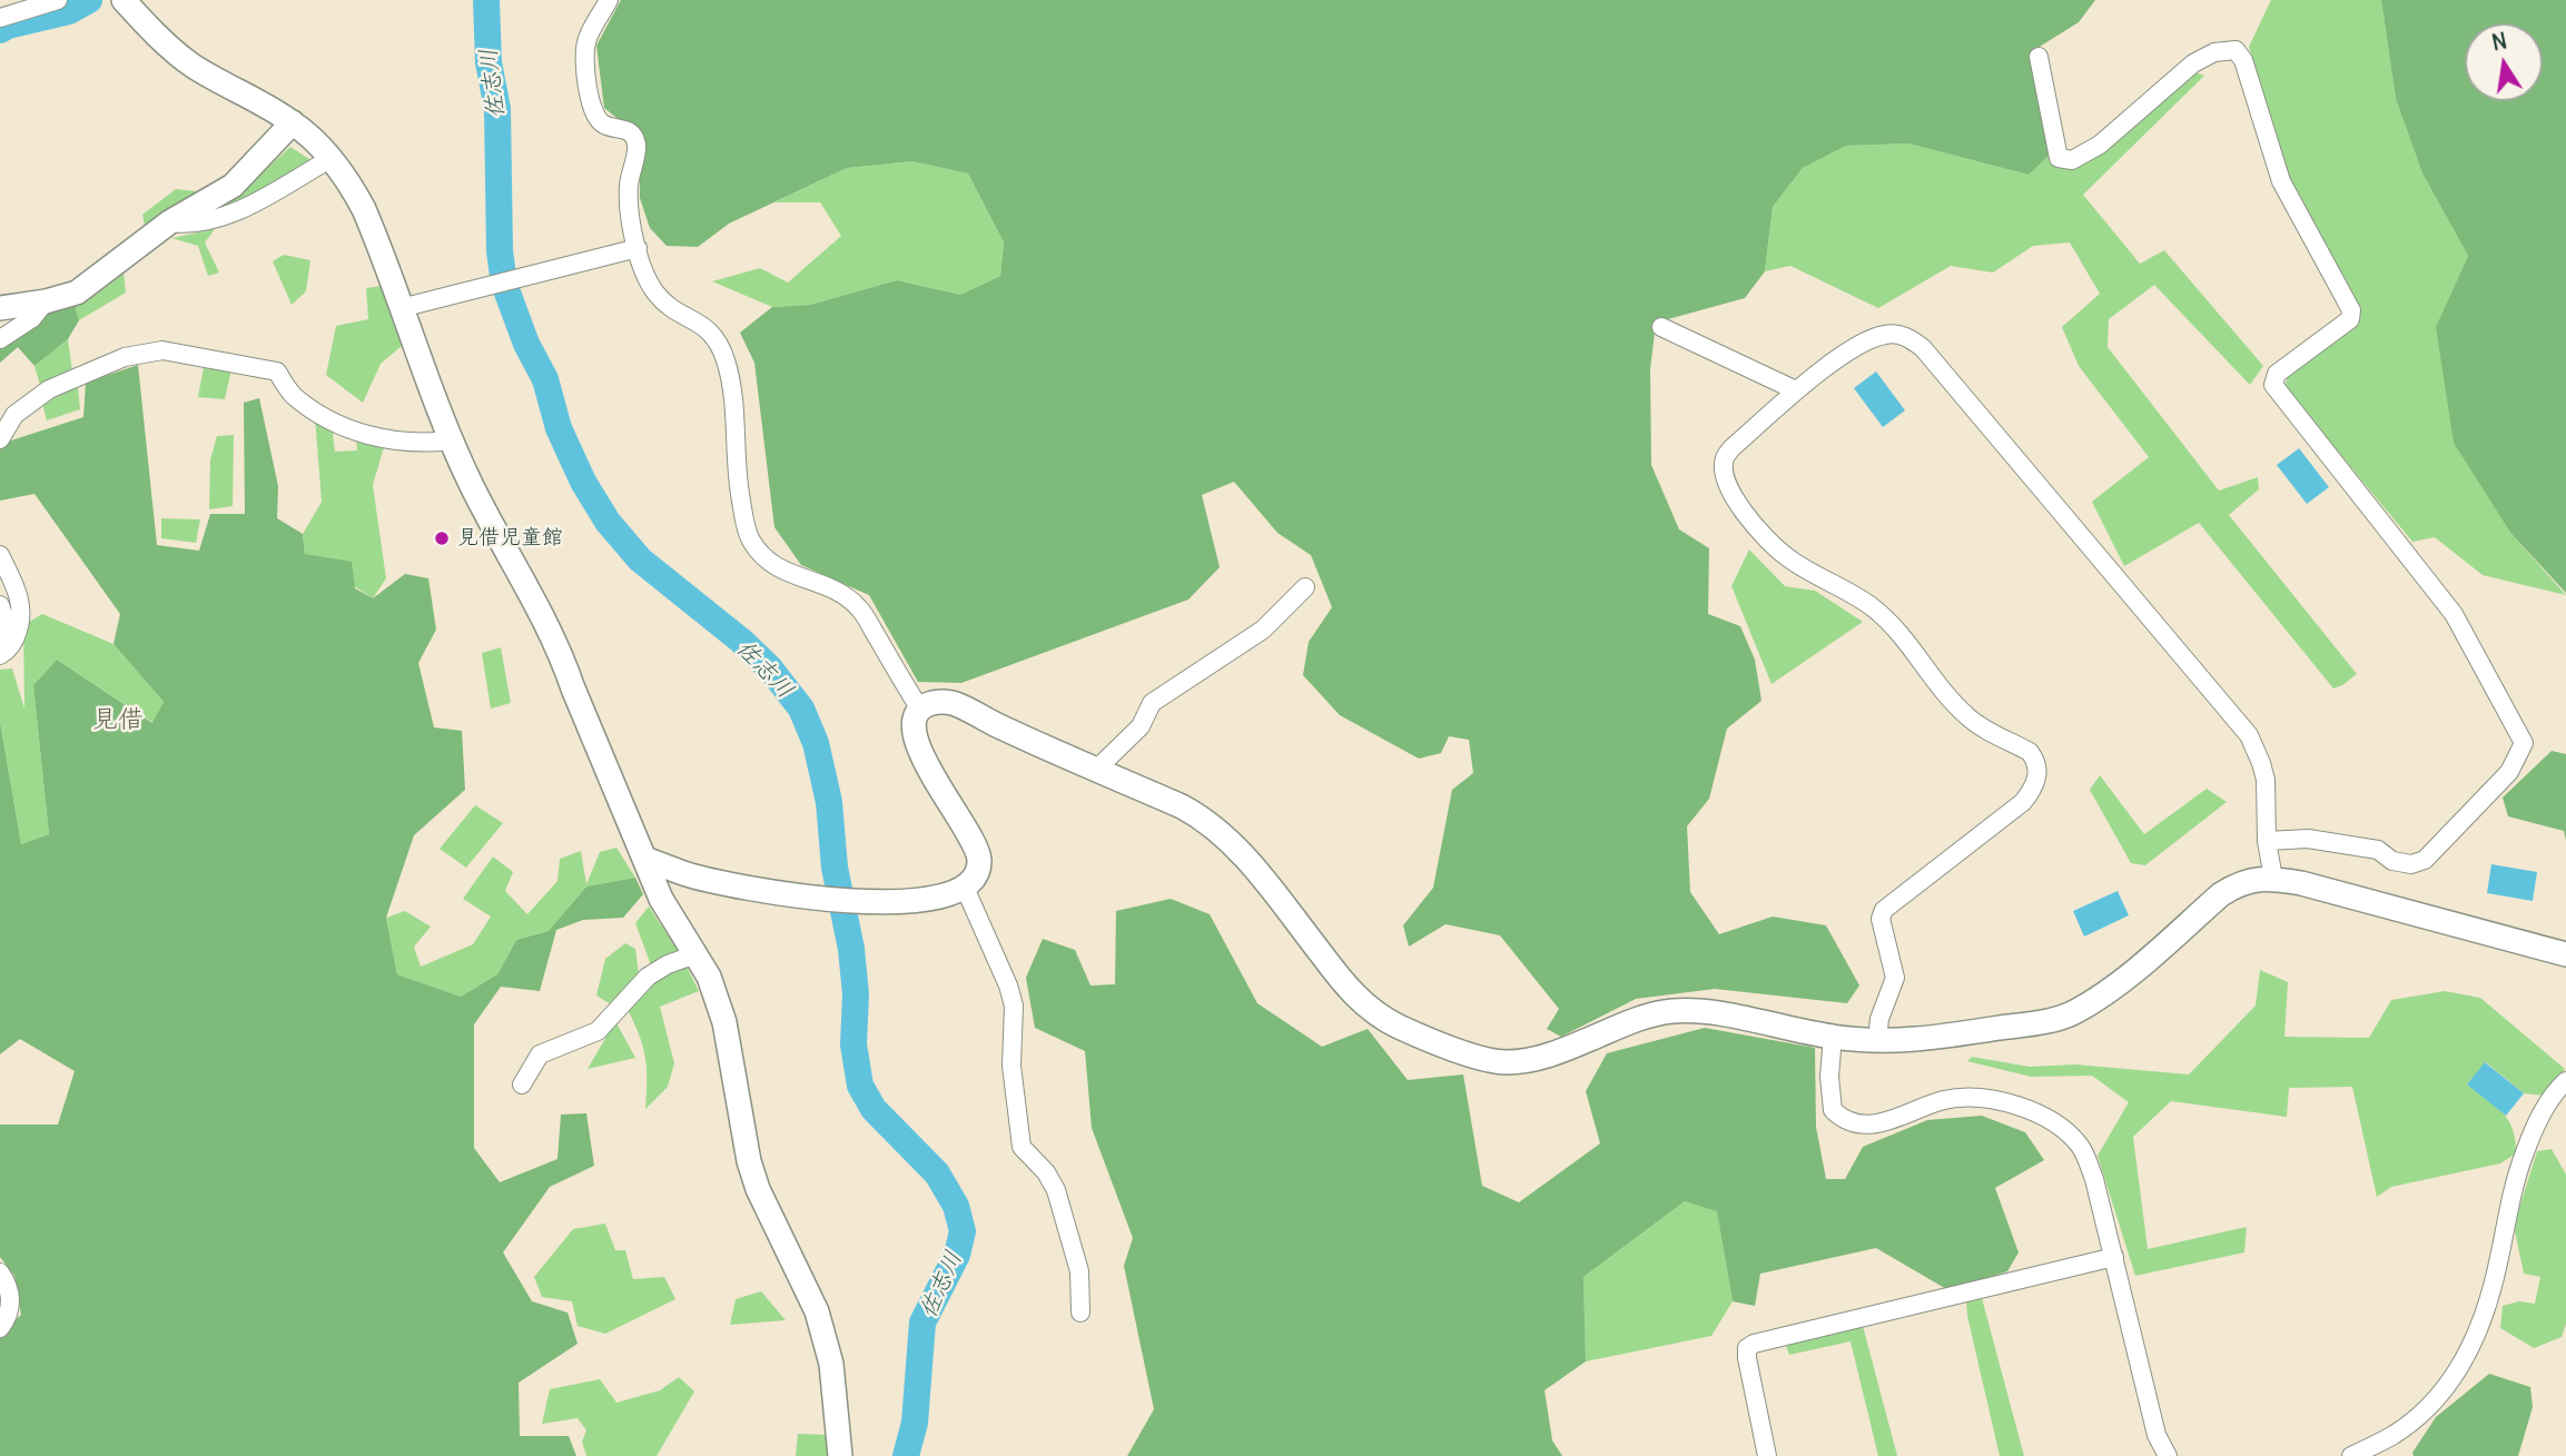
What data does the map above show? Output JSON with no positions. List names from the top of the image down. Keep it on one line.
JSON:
{"districts":["見借"],"water":["佐志川"],"places":["見借児童館"],"north":"top"}
